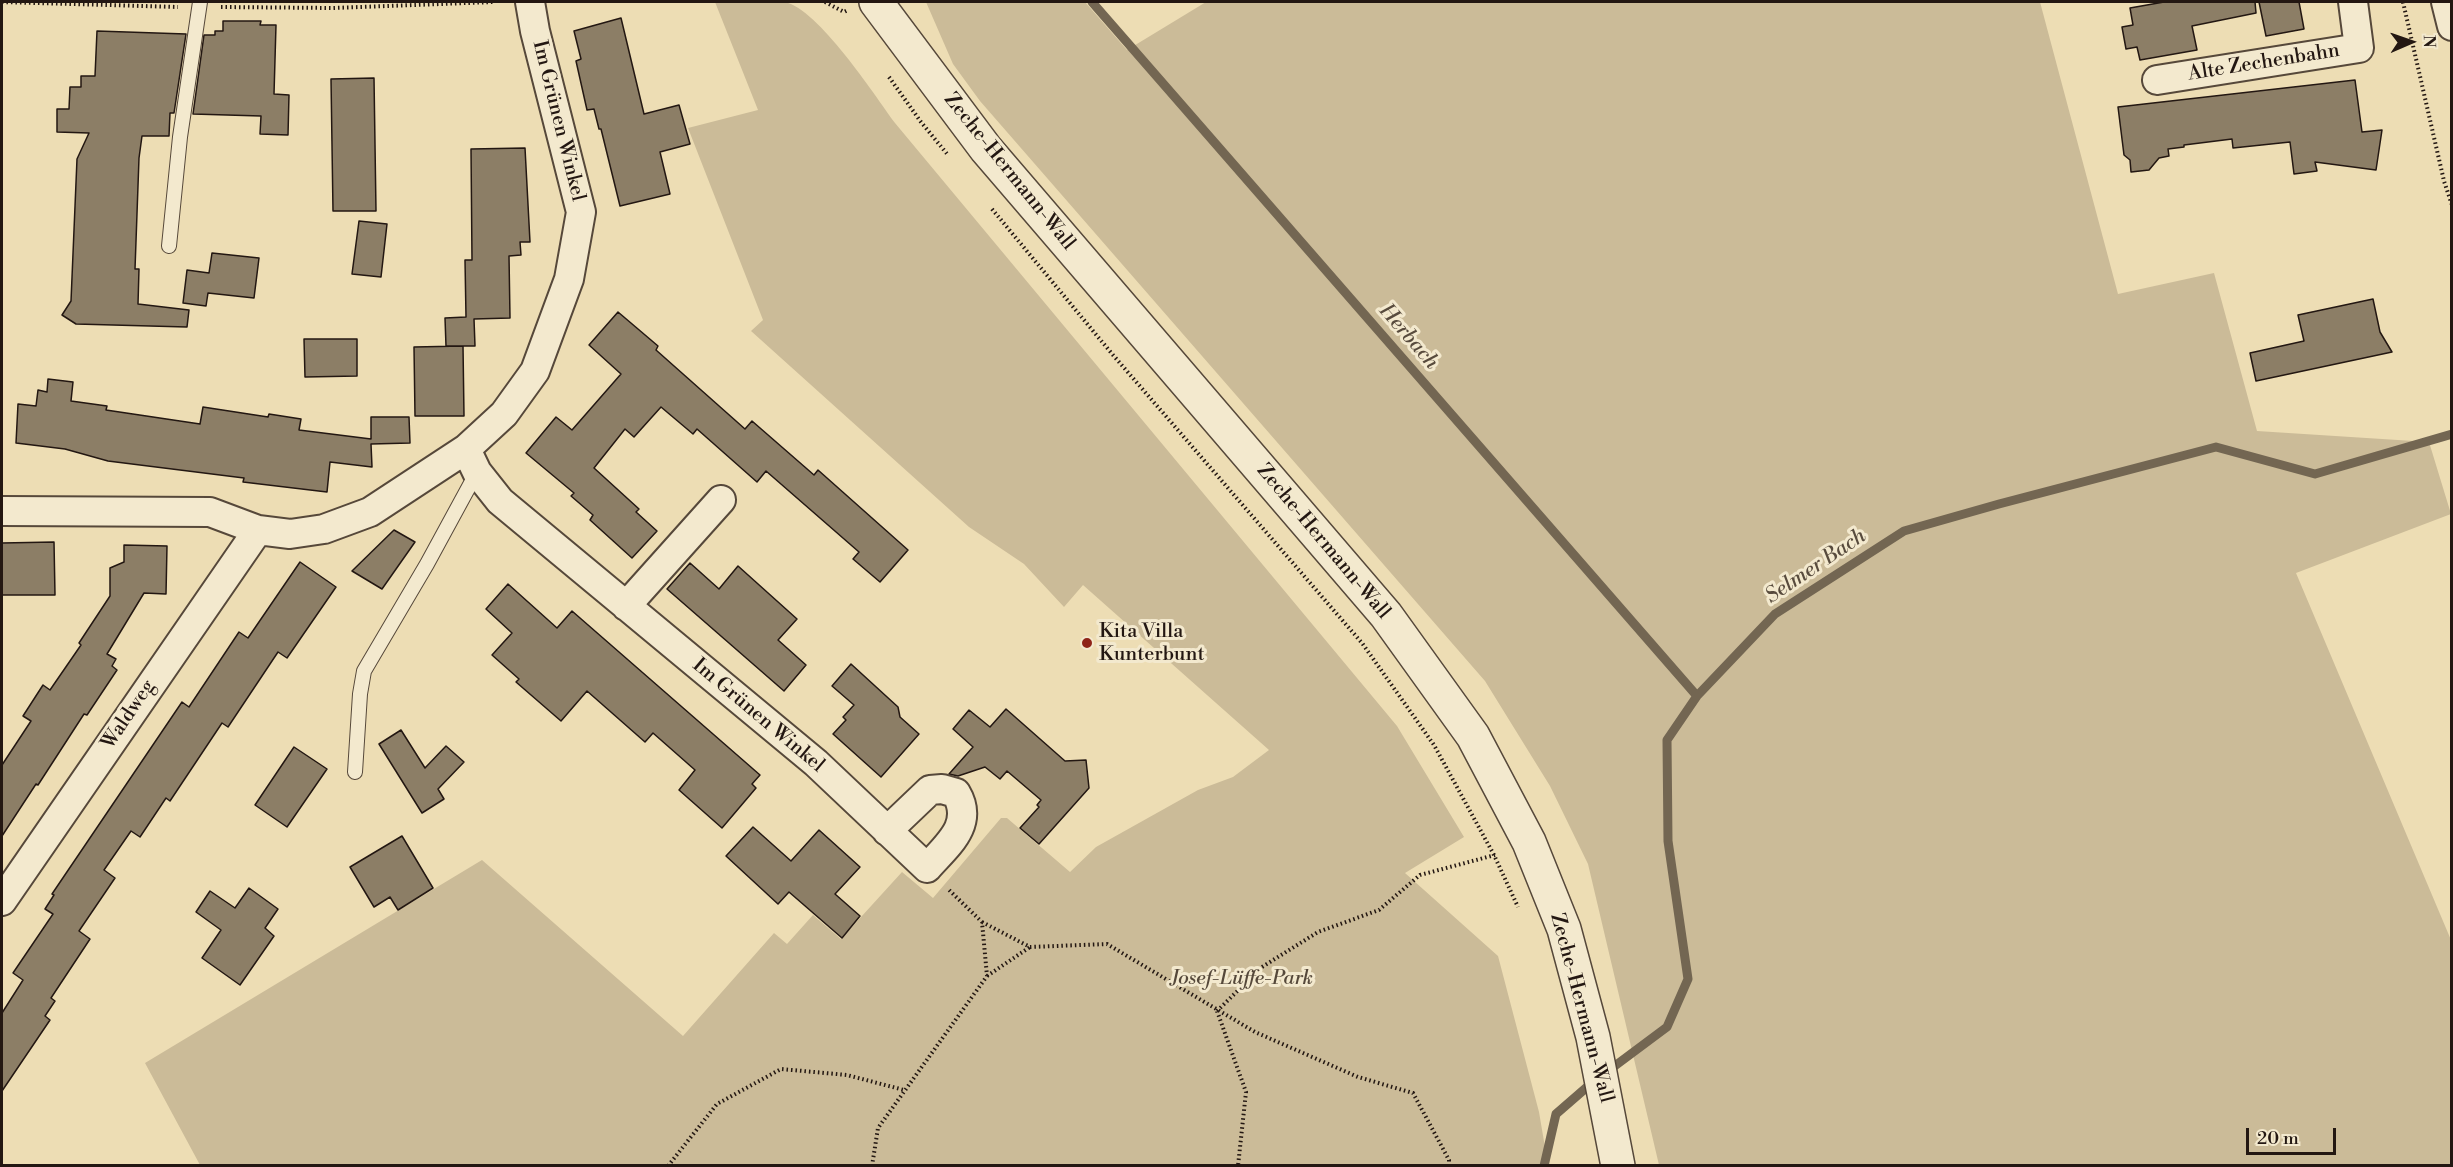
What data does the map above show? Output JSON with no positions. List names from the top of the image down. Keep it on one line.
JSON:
{"streets":{"street":["Alte Zechenbahn","Im Grünen Winkel","Zeche-Hermann-Wall","Waldweg"]},"water":["Herbach","Selmer Bach"],"parks":["Josef-Lüffe-Park"],"places":["Kita Villa Kunterbunt"],"scale_bar":"20 m","north":"right"}
